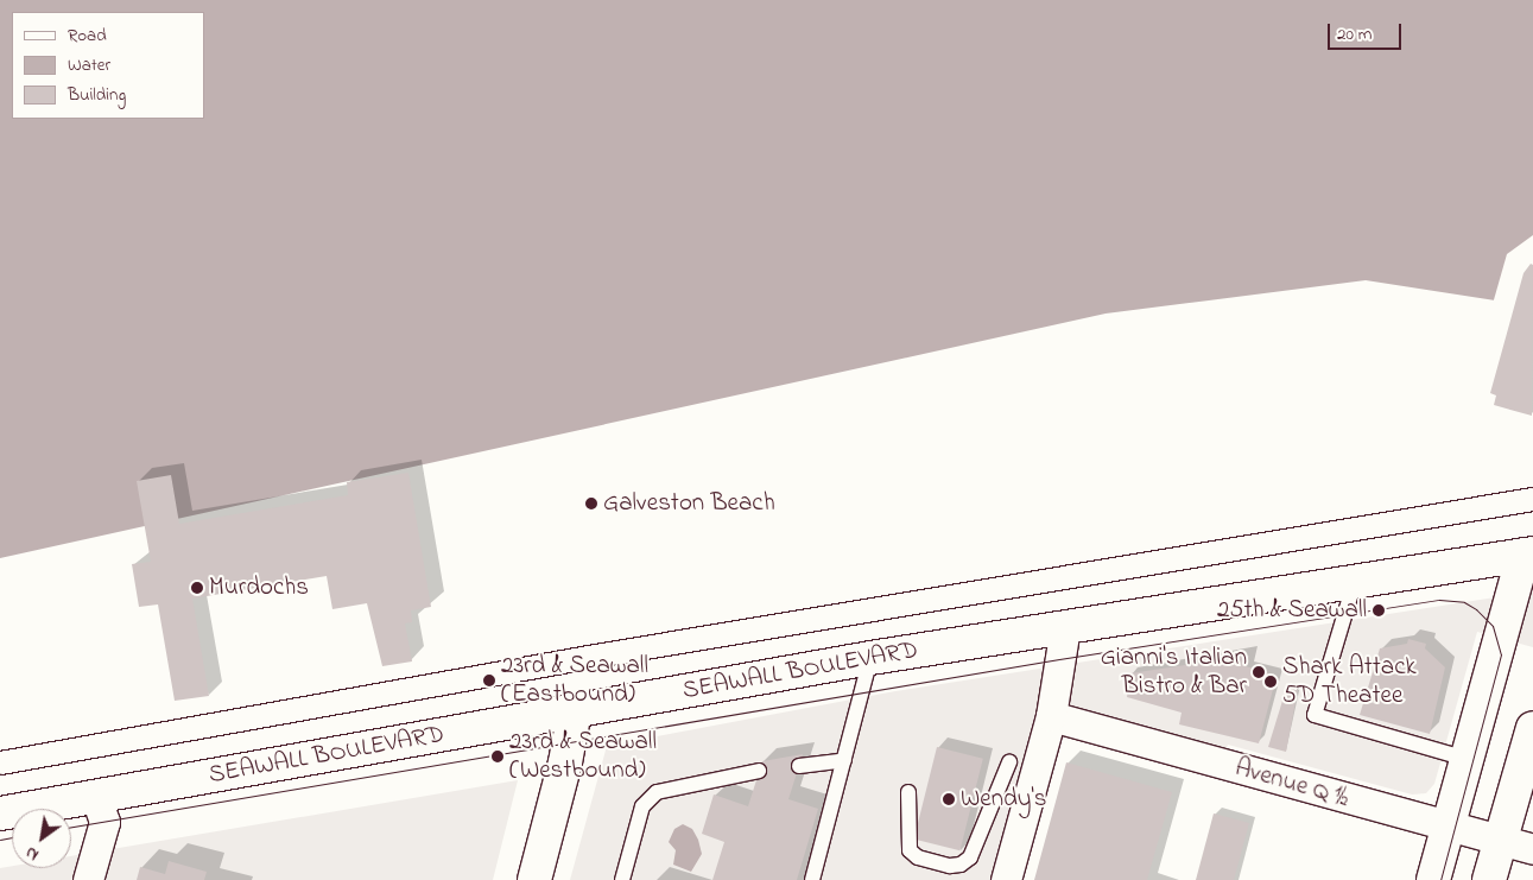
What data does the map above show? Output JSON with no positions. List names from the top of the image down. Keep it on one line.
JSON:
{"streets":{"main road":["SEAWALL BOULEVARD"],"street":["Avenue Q ½"]},"places":["Galveston Beach","Murdochs","25th & Seawall","Gianni's Italian Bistro & Bar","23rd & Seawall (Eastbound)","Shark Attack 5D Theatee","23rd & Seawall (Westbound)","Wendy's"],"legend":["Road","Water","Building"],"scale_bar":"20 m","north":"bottom left"}
